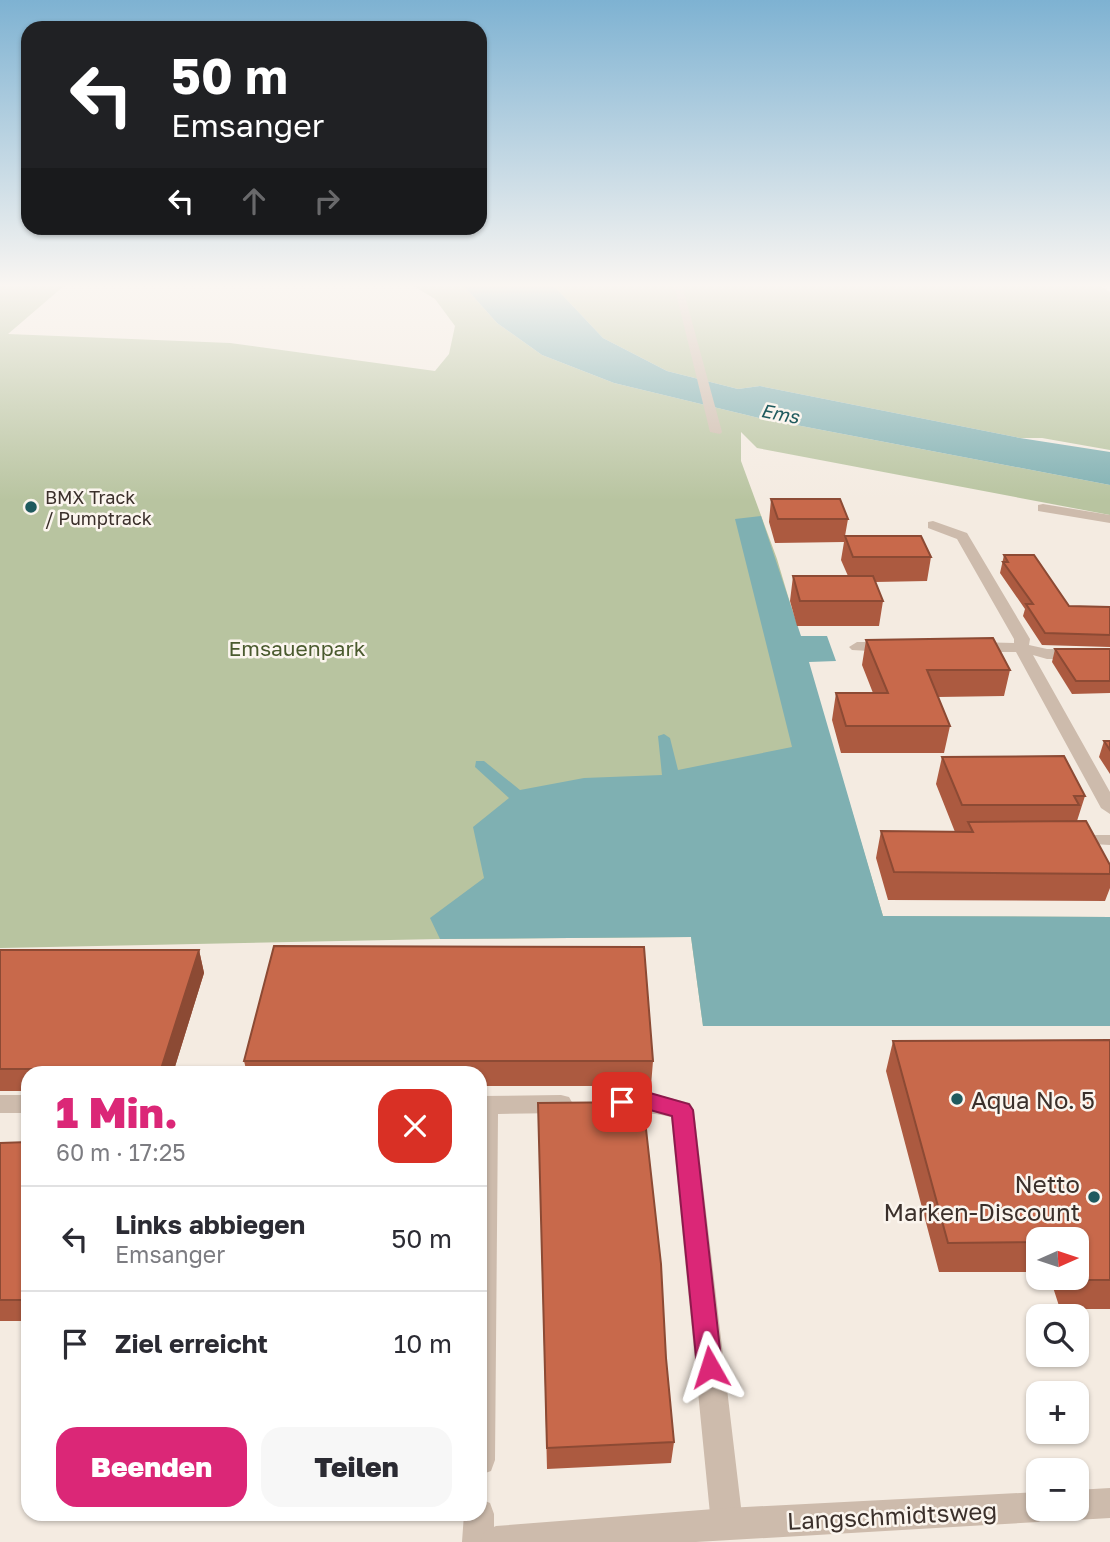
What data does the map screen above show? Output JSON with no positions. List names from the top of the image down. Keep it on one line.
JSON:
{"streets":{"street":["Langschmidtsweg"]},"water":["Ems"],"parks":["Emsauenpark"],"places":["BMX Track / Pumptrack","Aqua No. 5","Netto Marken-Discount"],"north":"right","page":{"turn":["50 m","Emsanger"],"heading":["1 Min.","60 m · 17:25"],"list":[{"name":"Links abbiegen","note":"Emsanger","value":"50 m"},{"name":"Ziel erreicht","value":"10 m"}],"map_buttons":["+","−"],"buttons":["Beenden","Teilen"]}}
